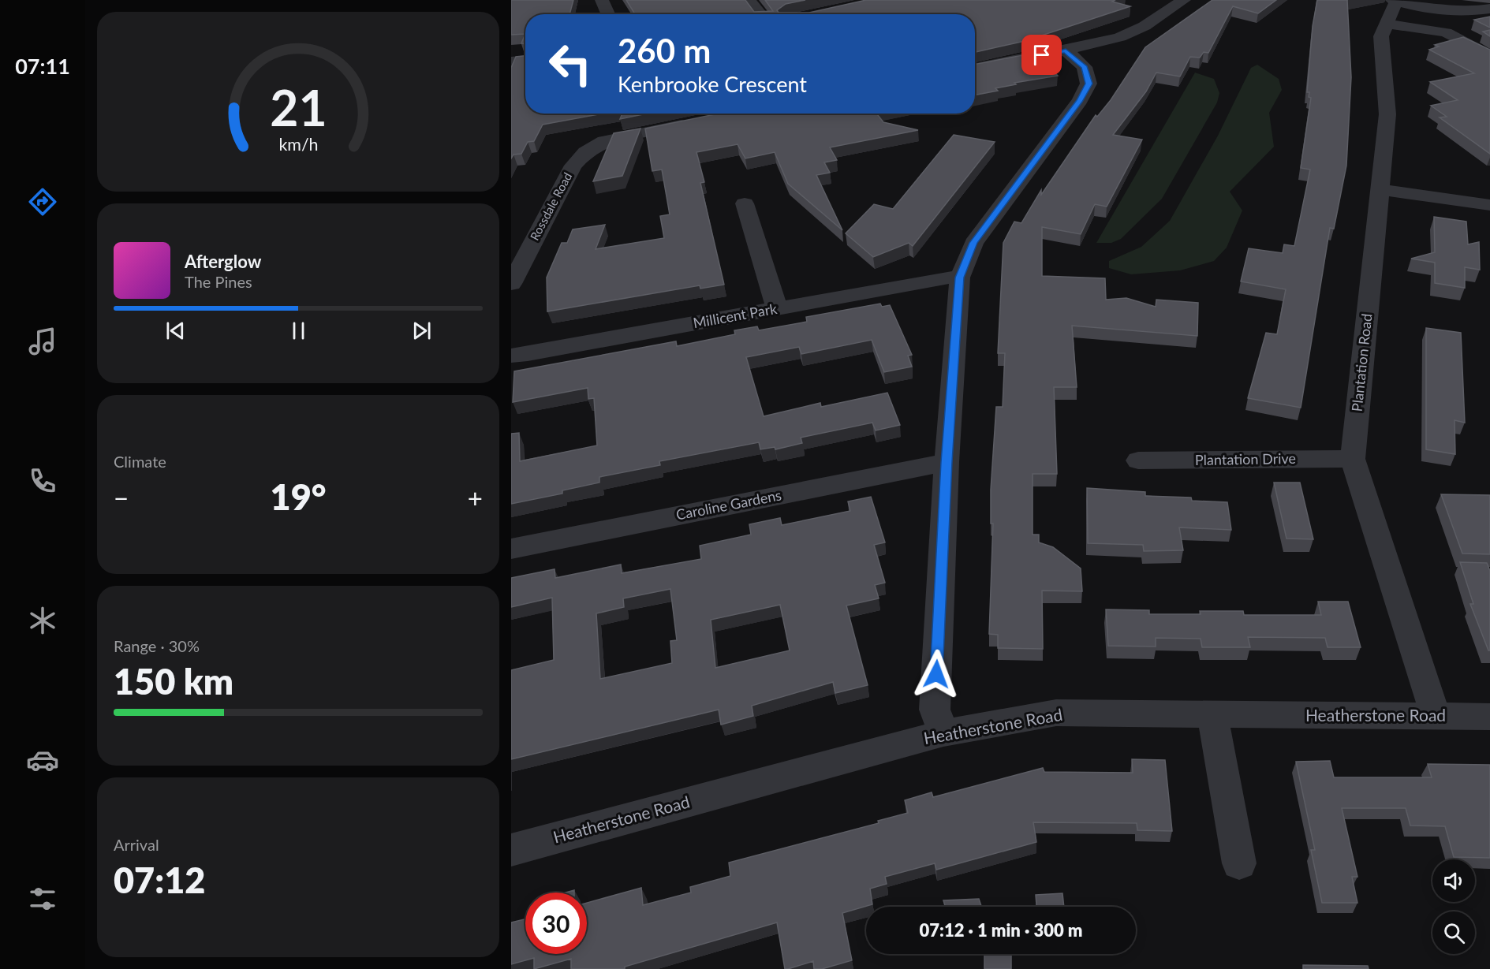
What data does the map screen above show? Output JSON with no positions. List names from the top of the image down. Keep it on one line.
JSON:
{"streets":{"street":["Rossdale Road","Millicent Park","Plantation Road","Plantation Drive","Caroline Gardens","Heatherstone Road"]},"crossings":[["Plantation Road","Plantation Drive"],["Plantation Road","Heatherstone Road"]],"page":{"tabs":"07:11","turn":["260 m","Kenbrooke Crescent"],"song":["Afterglow","The Pines"],"tile":["Climate",["Range · 30%","150 km"],["Arrival","07:12"]],"heat":["−","19°","+"],"limit":"30","trip":"07:12 · 1 min · 300 m","gauge":["21","km/h"]}}
